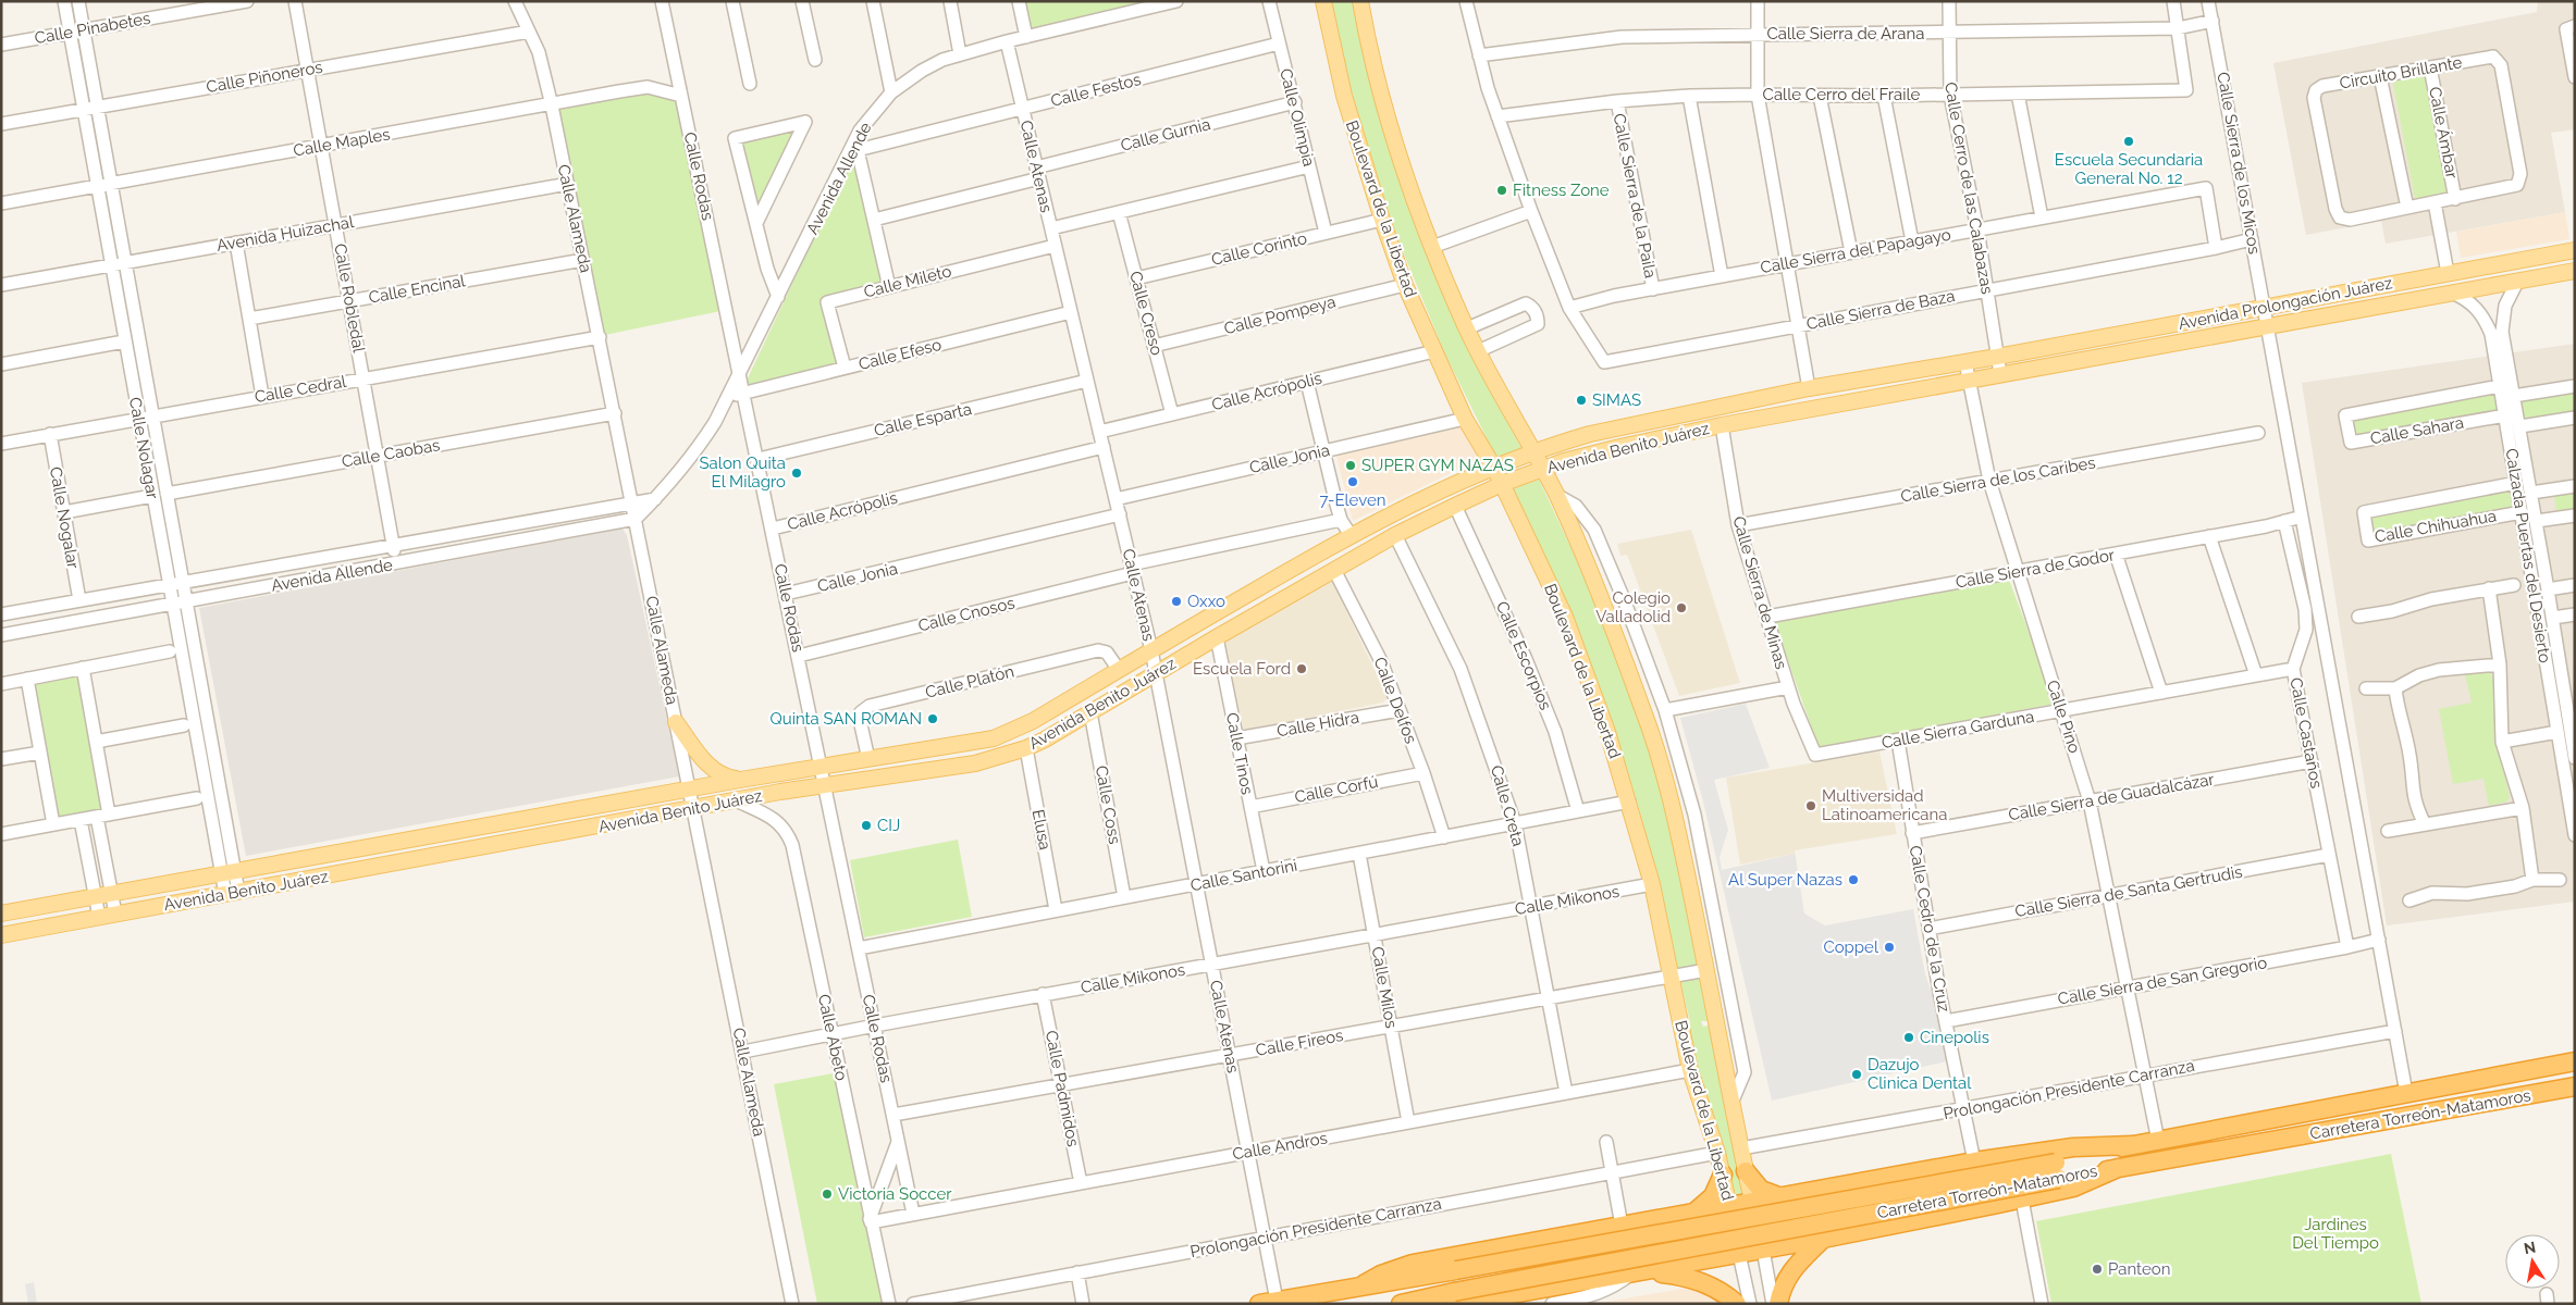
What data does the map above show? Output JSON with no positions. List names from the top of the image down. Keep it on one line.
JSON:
{"streets":{"highway":["Carretera Torreón-Matamoros"],"main road":["Boulevard de la Libertad","Avenida Prolongación Juárez","Avenida Benito Juárez"],"street":["Calle Pinabetes","Calle Sierra de Arana","Circuito Brillante","Calle Piñoneros","Calle Festos","Calle Cerro del Fraile","Calle Olimpia","Calle Ámbar","Calle Gurnia","Calle Maples","Calle Sierra de los Micos","Calle Atenas","Calle Rodas","Avenida Allende","Calle Cerro de las Calabazas","Calle Sierra de la Paila","Calle Alameda","Avenida Huizachal","Calle Corinto","Calle Sierra del Papagayo","Calle Mileto","Calle Encinal","Calle Robledal","Calle Sierra de Baza","Calle Creso","Calle Pompeya","Calle Efeso","Calle Cedral","Calle Acrópolis","Calle Esparta","Calle Sahara","Calle Nolagar","Calle Caobas","Calle Jonia","Calle Sierra de los Caribes","Calle Nogalar","Calle Chihuahua","Calzada Puertas del Desierto","Calle Sierra de Godor","Calle Sierra de Minas","Calle Cnosos","Calle Escorpios","Calle Platón","Calle Delfos","Calle Pino","Calle Hidra","Calle Sierra Garduna","Calle Castaños","Calle Tinos","Calle Corfú","Calle Sierra de Guadalcázar","Calle Coss","Calle Creta","Elusa","Calle Santorini","Calle Sierra de Santa Gertrudis","Calle Mikonos","Calle Cedro de la Cruz","Calle Sierra de San Gregorio","Calle Milos","Calle Abeto","Calle Fireos","Calle Padmidos","Prolongación Presidente Carranza","Calle Andros"]},"crossings":[["Calle Pinabetes","Calle Nolagar"],["Calle Sierra de Arana","Calle Cerro del Fraile"],["Calle Sierra de Arana","Calle Sierra de los Micos"],["Calle Sierra de Arana","Calle Cerro de las Calabazas"],["Circuito Brillante","Calle Ámbar"],["Calle Piñoneros","Calle Alameda"],["Calle Piñoneros","Calle Robledal"],["Calle Piñoneros","Calle Nolagar"],["Calle Festos","Calle Olimpia"],["Calle Festos","Calle Atenas"],["Calle Festos","Avenida Allende"],["Calle Cerro del Fraile","Calle Cerro de las Calabazas"],["Calle Cerro del Fraile","Calle Sierra de la Paila"],["Calle Olimpia","Calle Gurnia"],["Calle Olimpia","Calle Corinto"],["Calle Gurnia","Calle Atenas"],["Calle Maples","Calle Rodas"],["Calle Maples","Calle Alameda"],["Calle Maples","Calle Robledal"],["Calle Maples","Calle Nolagar"],["Calle Sierra de los Micos","Avenida Prolongación Juárez"],["Calle Sierra de los Micos","Calle Sierra de Baza"],["Calle Sierra de los Micos","Calle Sierra de Godor"],["Calle Sierra de los Micos","Calle Sierra de San Gregorio"],["Calle Sierra de los Micos","Prolongación Presidente Carranza"],["Calle Atenas","Avenida Allende"],["Calle Atenas","Calle Mileto"],["Calle Atenas","Calle Efeso"],["Calle Atenas","Calle Acrópolis"],["Calle Atenas","Calle Esparta"],["Calle Atenas","Avenida Benito Juárez"],["Calle Atenas","Calle Jonia"],["Calle Atenas","Calle Cnosos"],["Calle Atenas","Calle Santorini"],["Calle Atenas","Calle Mikonos"],["Calle Atenas","Calle Fireos"],["Calle Atenas","Prolongación Presidente Carranza"],["Calle Atenas","Calle Andros"],["Calle Rodas","Avenida Allende"],["Calle Rodas","Calle Efeso"],["Calle Rodas","Calle Acrópolis"],["Calle Rodas","Calle Esparta"],["Calle Rodas","Avenida Benito Juárez"],["Calle Rodas","Calle Jonia"],["Calle Rodas","Calle Cnosos"],["Calle Rodas","Calle Santorini"],["Calle Rodas","Calle Mikonos"],["Calle Rodas","Calle Fireos"],["Calle Rodas","Calle Andros"],["Avenida Allende","Calle Alameda"],["Avenida Allende","Calle Robledal"],["Avenida Allende","Calle Efeso"],["Avenida Allende","Calle Nolagar"],["Avenida Allende","Calle Nogalar"],["Calle Cerro de las Calabazas","Calle Sierra del Papagayo"],["Calle Cerro de las Calabazas","Avenida Prolongación Juárez"],["Calle Cerro de las Calabazas","Calle Sierra de Baza"],["Calle Cerro de las Calabazas","Avenida Benito Juárez"],["Calle Sierra de la Paila","Calle Sierra del Papagayo"],["Boulevard de la Libertad","Calle Corinto"],["Boulevard de la Libertad","Calle Pompeya"],["Boulevard de la Libertad","Calle Acrópolis"],["Boulevard de la Libertad","Avenida Benito Juárez"],["Boulevard de la Libertad","Calle Jonia"],["Boulevard de la Libertad","Calle Santorini"],["Boulevard de la Libertad","Calle Mikonos"],["Boulevard de la Libertad","Calle Fireos"],["Boulevard de la Libertad","Prolongación Presidente Carranza"],["Boulevard de la Libertad","Calle Andros"],["Calle Alameda","Avenida Huizachal"],["Calle Alameda","Calle Encinal"],["Calle Alameda","Calle Cedral"],["Calle Alameda","Avenida Benito Juárez"],["Calle Alameda","Calle Caobas"],["Calle Alameda","Calle Mikonos"],["Avenida Huizachal","Calle Robledal"],["Avenida Huizachal","Calle Nolagar"],["Calle Corinto","Calle Creso"],["Calle Sierra del Papagayo","Calle Sierra de Baza"],["Calle Mileto","Calle Efeso"],["Calle Encinal","Calle Robledal"],["Calle Robledal","Calle Cedral"],["Calle Robledal","Calle Caobas"],["Avenida Prolongación Juárez","Avenida Benito Juárez"],["Avenida Prolongación Juárez","Calzada Puertas del Desierto"],["Calle Creso","Calle Pompeya"],["Calle Creso","Calle Acrópolis"],["Calle Cedral","Calle Nolagar"],["Calle Cedral","Calle Nogalar"],["Calle Sahara","Calzada Puertas del Desierto"],["Calle Nolagar","Avenida Benito Juárez"],["Calle Nolagar","Calle Caobas"],["Avenida Benito Juárez","Calle Sierra de Minas"],["Avenida Benito Juárez","Calle Escorpios"],["Avenida Benito Juárez","Calle Platón"],["Avenida Benito Juárez","Calle Delfos"],["Avenida Benito Juárez","Calle Pino"],["Avenida Benito Juárez","Calle Tinos"],["Avenida Benito Juárez","Calle Coss"],["Avenida Benito Juárez","Calle Creta"],["Avenida Benito Juárez","Elusa"],["Avenida Benito Juárez","Calle Abeto"],["Calle Sierra de los Caribes","Calle Sierra de Minas"],["Calle Sierra de los Caribes","Calle Pino"],["Calle Chihuahua","Calzada Puertas del Desierto"],["Calle Sierra de Godor","Calle Sierra de Minas"],["Calle Sierra de Godor","Calle Pino"],["Calle Sierra de Godor","Calle Castaños"],["Calle Sierra de Minas","Calle Sierra Garduna"],["Calle Escorpios","Calle Santorini"],["Calle Delfos","Calle Hidra"],["Calle Delfos","Calle Corfú"],["Calle Delfos","Calle Santorini"],["Calle Pino","Calle Sierra Garduna"],["Calle Pino","Calle Sierra de Guadalcázar"],["Calle Pino","Calle Sierra de Santa Gertrudis"],["Calle Pino","Calle Sierra de San Gregorio"],["Calle Pino","Prolongación Presidente Carranza"],["Calle Hidra","Calle Tinos"],["Calle Sierra Garduna","Calle Castaños"],["Calle Sierra Garduna","Calle Cedro de la Cruz"],["Calle Castaños","Calle Sierra de Guadalcázar"],["Calle Castaños","Calle Sierra de Santa Gertrudis"],["Calle Castaños","Calle Sierra de San Gregorio"],["Calle Tinos","Calle Corfú"],["Calle Tinos","Calle Santorini"],["Calle Sierra de Guadalcázar","Calle Cedro de la Cruz"],["Calle Coss","Calle Santorini"],["Calle Creta","Calle Santorini"],["Calle Creta","Calle Mikonos"],["Calle Creta","Calle Fireos"],["Calle Creta","Calle Andros"],["Elusa","Calle Santorini"],["Calle Santorini","Calle Milos"],["Calle Sierra de Santa Gertrudis","Calle Cedro de la Cruz"],["Calle Mikonos","Calle Milos"],["Calle Mikonos","Calle Abeto"],["Calle Mikonos","Calle Padmidos"],["Calle Cedro de la Cruz","Calle Sierra de San Gregorio"],["Calle Cedro de la Cruz","Prolongación Presidente Carranza"],["Calle Milos","Calle Fireos"],["Calle Milos","Calle Andros"],["Calle Abeto","Calle Andros"],["Calle Fireos","Calle Padmidos"],["Calle Padmidos","Calle Andros"]],"parks":["Jardines Del Tiempo"],"places":["Escuela Secundaria General No. 12","Fitness Zone","SIMAS","SUPER GYM NAZAS","Salon Quita El Milagro","7-Eleven","Oxxo","Colegio Valladolid","Escuela Ford","Quinta SAN ROMAN","Multiversidad Latinoamericana","CIJ","Al Super Nazas","Coppel","Cinepolis","Dazujo Clinica Dental","Victoria Soccer","Panteon"],"north":"top"}
